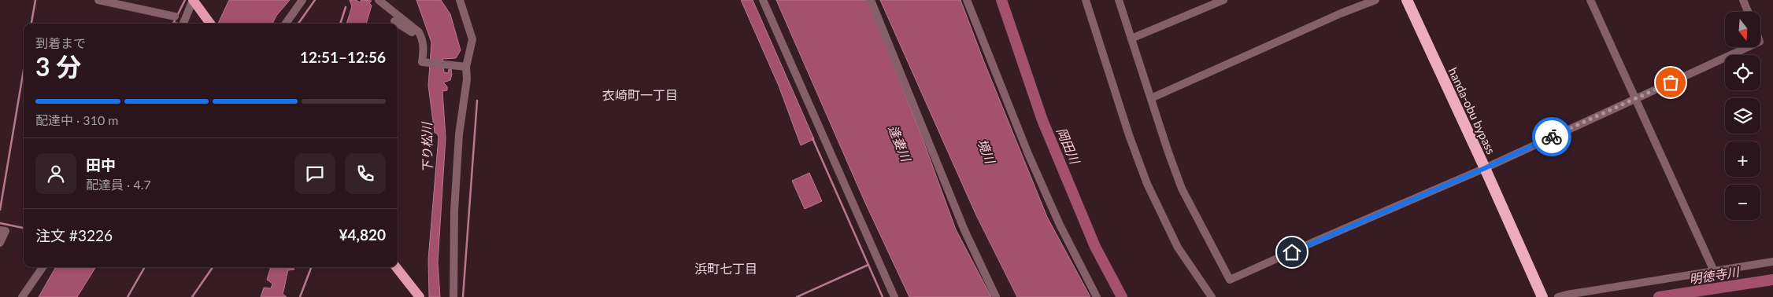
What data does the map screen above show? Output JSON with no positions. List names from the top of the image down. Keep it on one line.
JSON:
{"streets":{"highway":["handa-obu bypass"]},"districts":["衣崎町一丁目","浜町七丁目"],"water":["逢妻川","岡田川","下り松川","境川","明徳寺川"],"north":"bottom","page":{"map_buttons":["+","−"],"heading":["3 分","到着まで","12:51–12:56"],"panel":["田中","配達員 · 4.7","注文 #3226","¥4,820"],"bar":"配達中 · 310 m"}}
